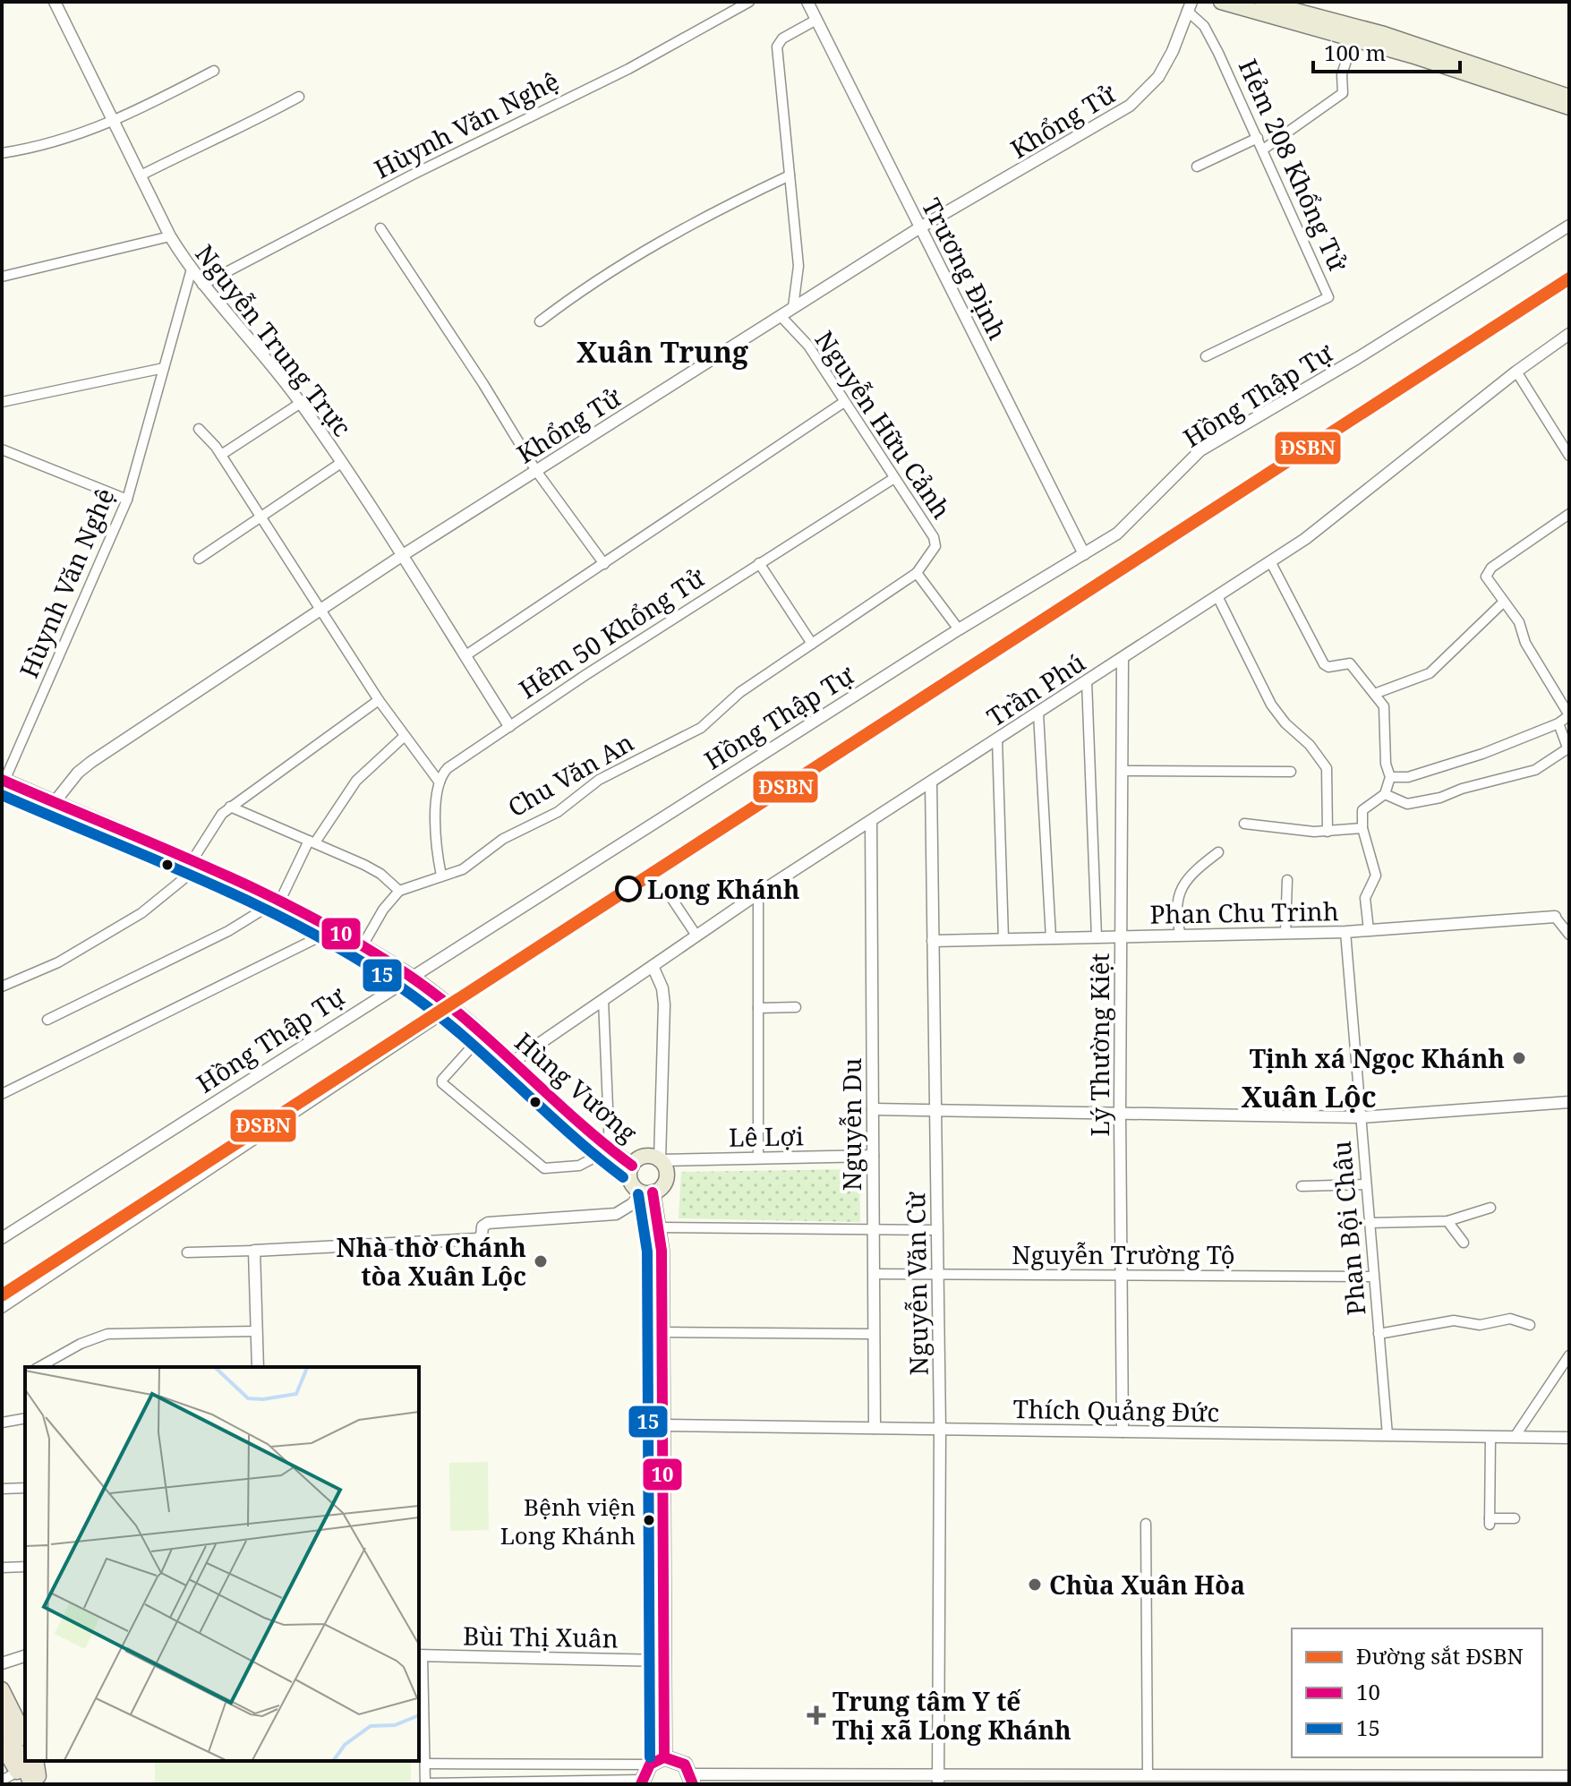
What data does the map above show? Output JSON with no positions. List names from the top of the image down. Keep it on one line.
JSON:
{"streets":{"main road":["Hùng Vương"],"street":["Khổng Tử","Hùynh Văn Nghệ","Hẻm 208 Khổng Tử","Trương Định","Nguyễn Trung Trực","Hồng Thập Tự","Nguyễn Hữu Cảnh","Hẻm 50 Khổng Tử","Trần Phú","Chu Văn An","Phan Chu Trinh","Lý Thường Kiệt","Nguyễn Du","Lê Lợi","Phan Bội Châu","Nguyễn Trường Tộ","Nguyễn Văn Cừ","Thích Quảng Đức","Bùi Thị Xuân"]},"crossings":[["Khổng Tử","Hẻm 208 Khổng Tử"],["Khổng Tử","Trương Định"],["Khổng Tử","Nguyễn Trung Trực"],["Khổng Tử","Nguyễn Hữu Cảnh"],["Khổng Tử","Hùng Vương"],["Hùynh Văn Nghệ","Nguyễn Trung Trực"],["Hùynh Văn Nghệ","Hùng Vương"],["Trương Định","Hồng Thập Tự"],["Trương Định","Nguyễn Hữu Cảnh"],["Nguyễn Trung Trực","Hẻm 50 Khổng Tử"],["Hồng Thập Tự","Hùng Vương"],["Nguyễn Hữu Cảnh","Hẻm 50 Khổng Tử"],["Nguyễn Hữu Cảnh","Chu Văn An"],["Trần Phú","Lý Thường Kiệt"],["Trần Phú","Hùng Vương"],["Trần Phú","Nguyễn Du"],["Trần Phú","Nguyễn Văn Cừ"],["Phan Chu Trinh","Lý Thường Kiệt"],["Phan Chu Trinh","Phan Bội Châu"],["Phan Chu Trinh","Nguyễn Văn Cừ"],["Lý Thường Kiệt","Nguyễn Trường Tộ"],["Lý Thường Kiệt","Thích Quảng Đức"],["Hùng Vương","Lê Lợi"],["Nguyễn Du","Lê Lợi"],["Nguyễn Du","Nguyễn Trường Tộ"],["Nguyễn Du","Thích Quảng Đức"],["Phan Bội Châu","Nguyễn Trường Tộ"],["Phan Bội Châu","Thích Quảng Đức"],["Nguyễn Trường Tộ","Nguyễn Văn Cừ"],["Nguyễn Văn Cừ","Thích Quảng Đức"]],"districts":["Xuân Trung","Xuân Lộc"],"places":{"other":["Long Khánh","Tịnh xá Ngọc Khánh","Nhà thờ Chánh tòa Xuân Lộc","Bệnh viện Long Khánh","Chùa Xuân Hòa"],"health":["Trung tâm Y tế Thị xã Long Khánh"]},"lines":["rail line ĐSBN","transit line 10","transit line 15"],"legend":["Đường sắt ĐSBN","10","15"],"scale_bar":"100 m"}
